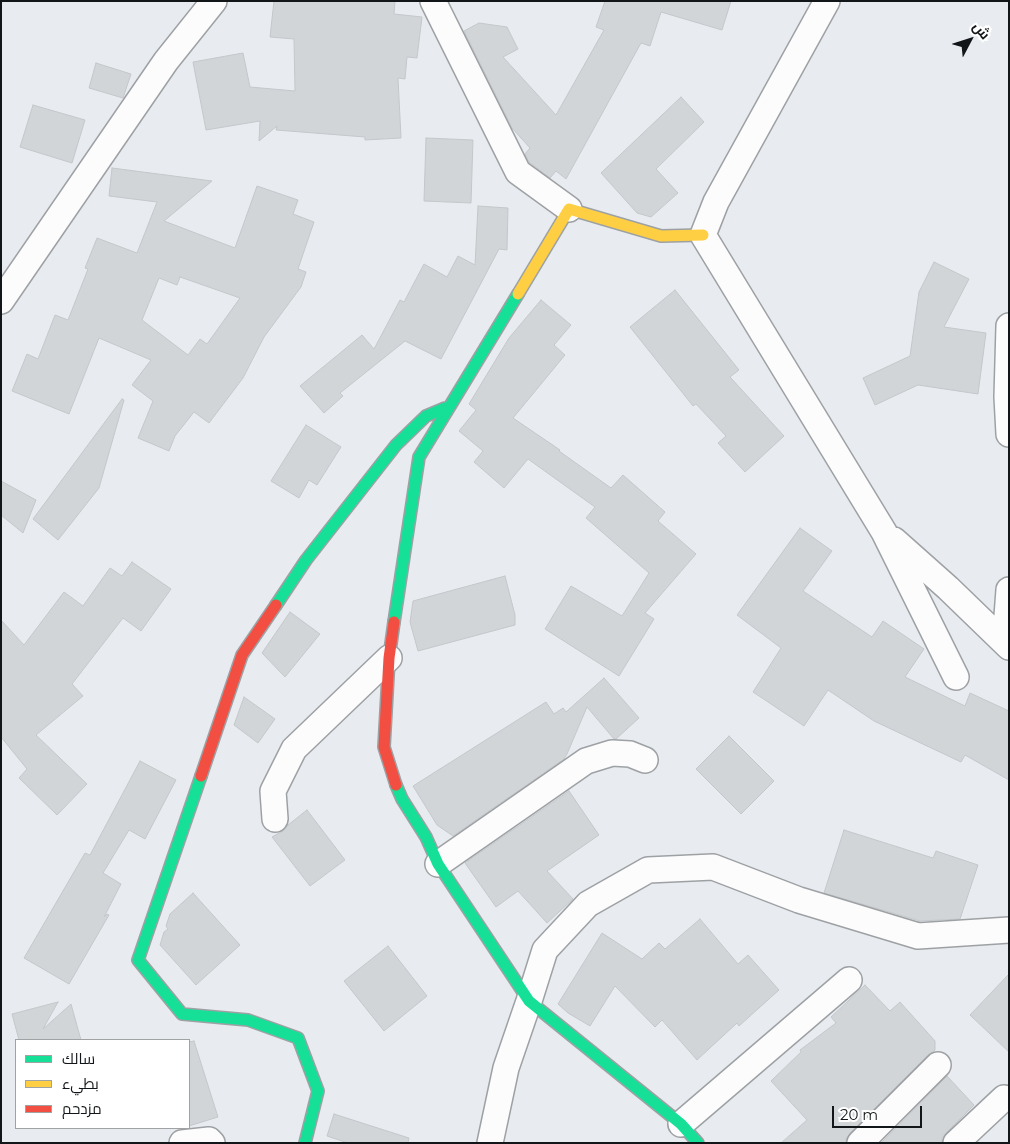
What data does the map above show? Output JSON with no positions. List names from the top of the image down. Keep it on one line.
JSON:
{"legend":["سالك","بطيء","مزدحم"],"scale_bar":"20 m","north":"top right"}
